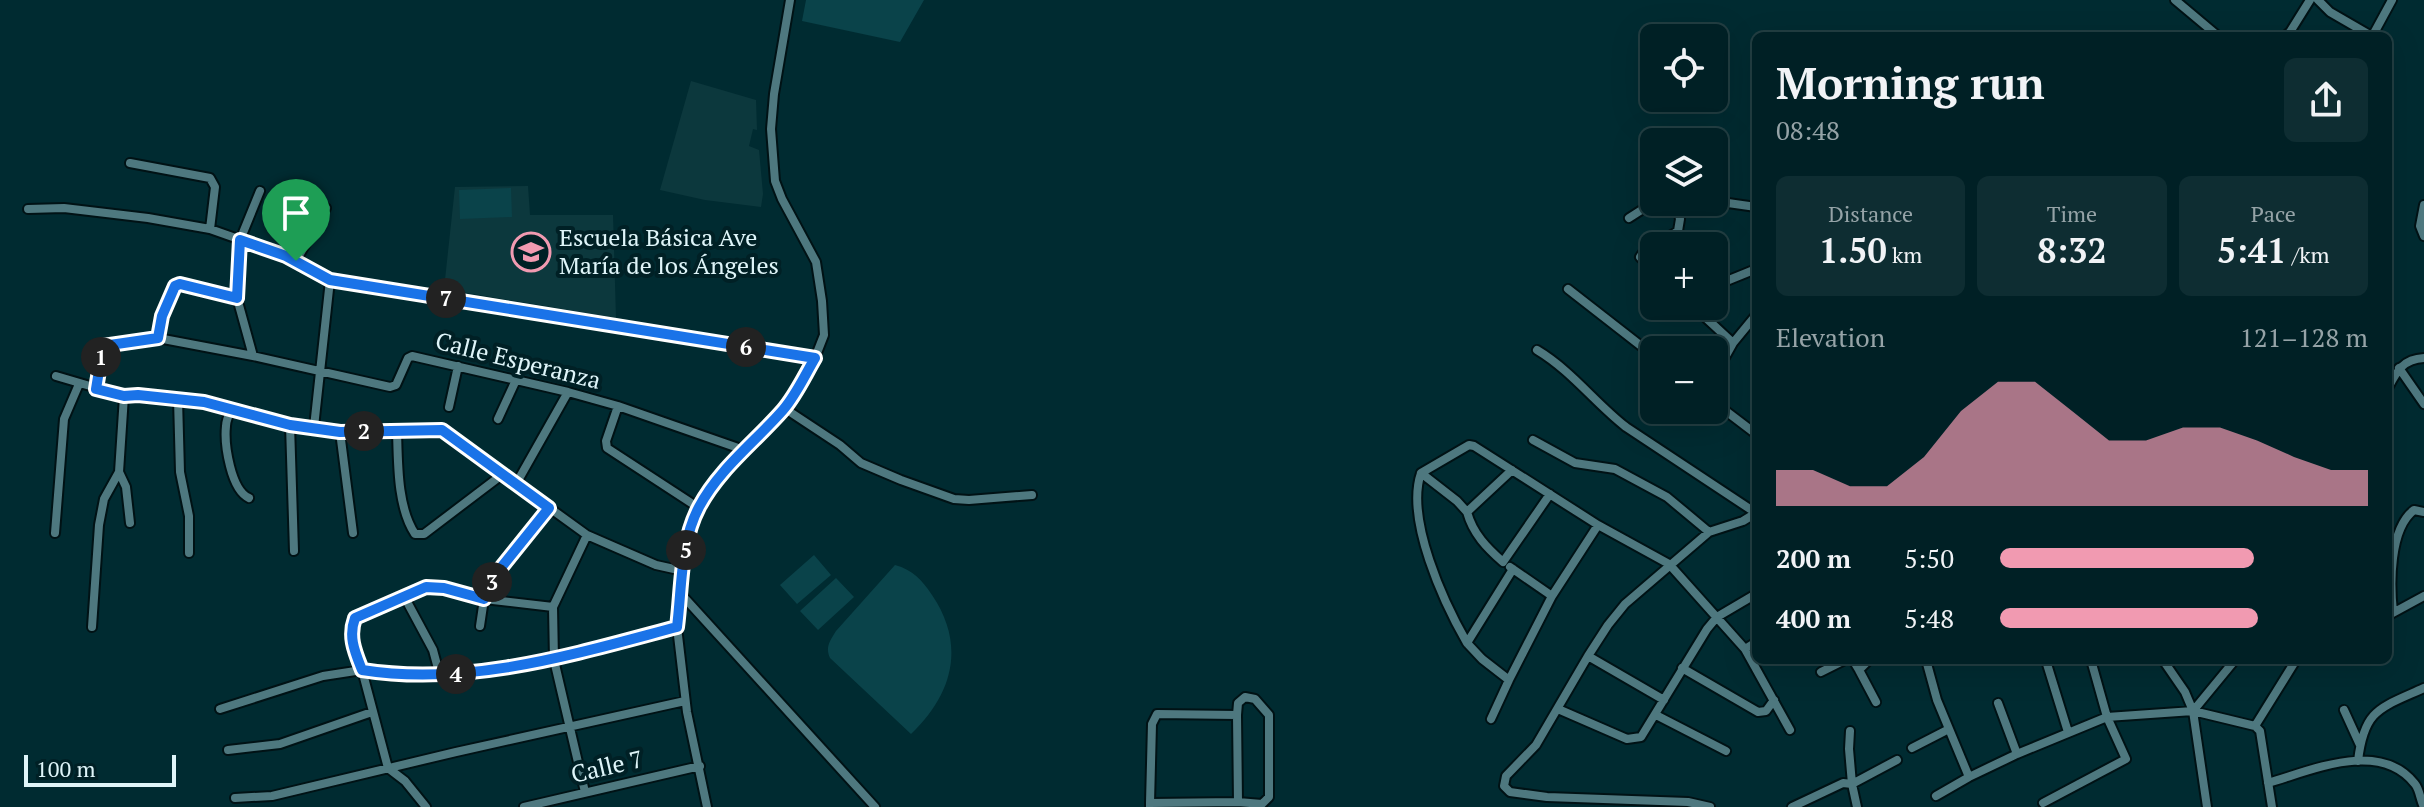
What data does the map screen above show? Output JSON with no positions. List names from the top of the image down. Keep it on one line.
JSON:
{"streets":{"street":["Calle Esperanza","Calle 7"]},"places":{"school or university":["Escuela Básica Ave María de los Ángeles"]},"scale_bar":"100 m","page":{"map_buttons":["+","−"],"heading":["Morning run","08:48"],"stats":[["Distance","1.50 km"],["Time","8:32"],["Pace","5:41 /km"]],"pins":["7","6","1","2","5","3","4"],"chart":["Elevation","121–128 m"],"list":[{"name":"200 m","note":"5:50"},{"name":"400 m","note":"5:48"}],"scale":"100 m"}}
